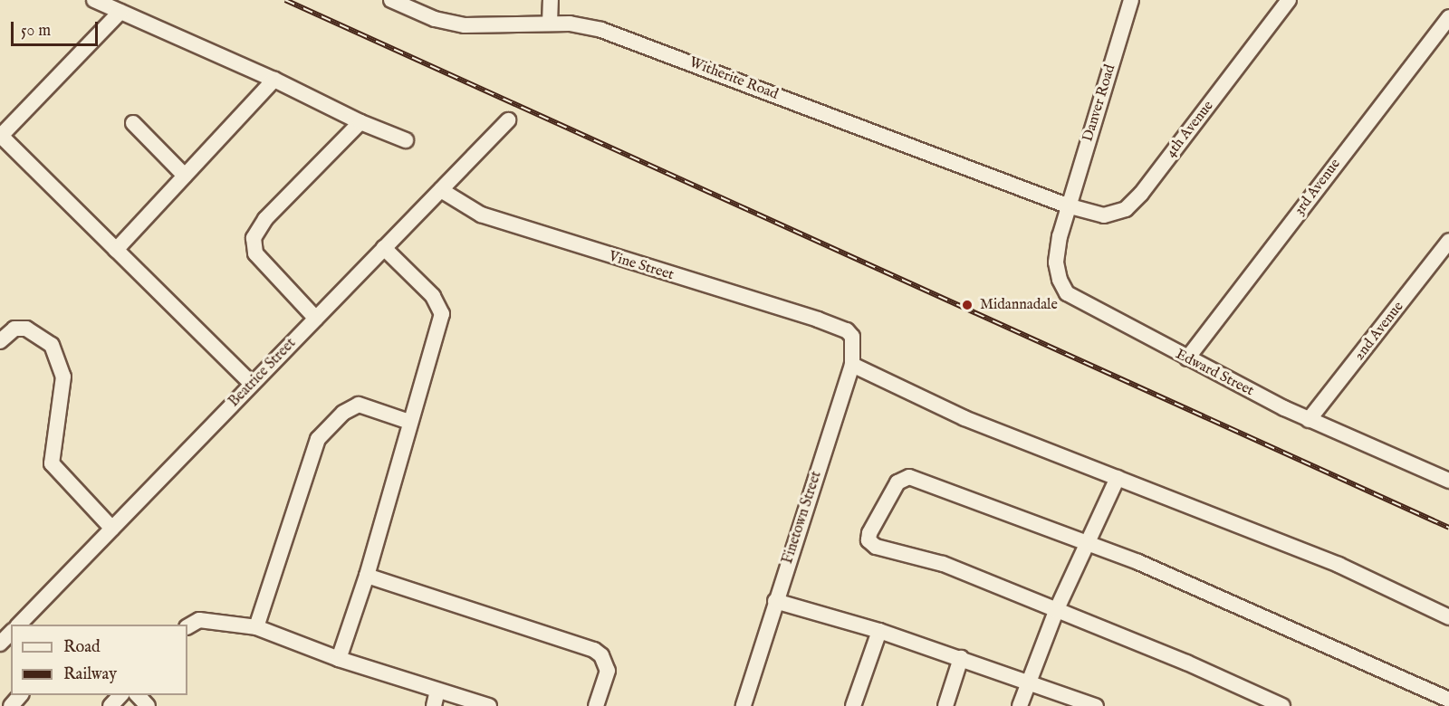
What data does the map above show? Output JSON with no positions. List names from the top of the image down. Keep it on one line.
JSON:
{"streets":{"street":["Witherite Road","Danver Road","4th Avenue","3rd Avenue","Vine Street","2nd Avenue","Beatrice Street","Edward Street","Finetown Street"]},"crossings":[["Witherite Road","Danver Road"],["Witherite Road","4th Avenue"],["Witherite Road","Edward Street"],["Danver Road","4th Avenue"],["Danver Road","Edward Street"],["4th Avenue","Edward Street"],["3rd Avenue","Edward Street"],["Vine Street","Beatrice Street"],["Vine Street","Finetown Street"],["2nd Avenue","Edward Street"]],"places":["Midannadale"],"legend":["Road","Railway"],"scale_bar":"50 m"}
